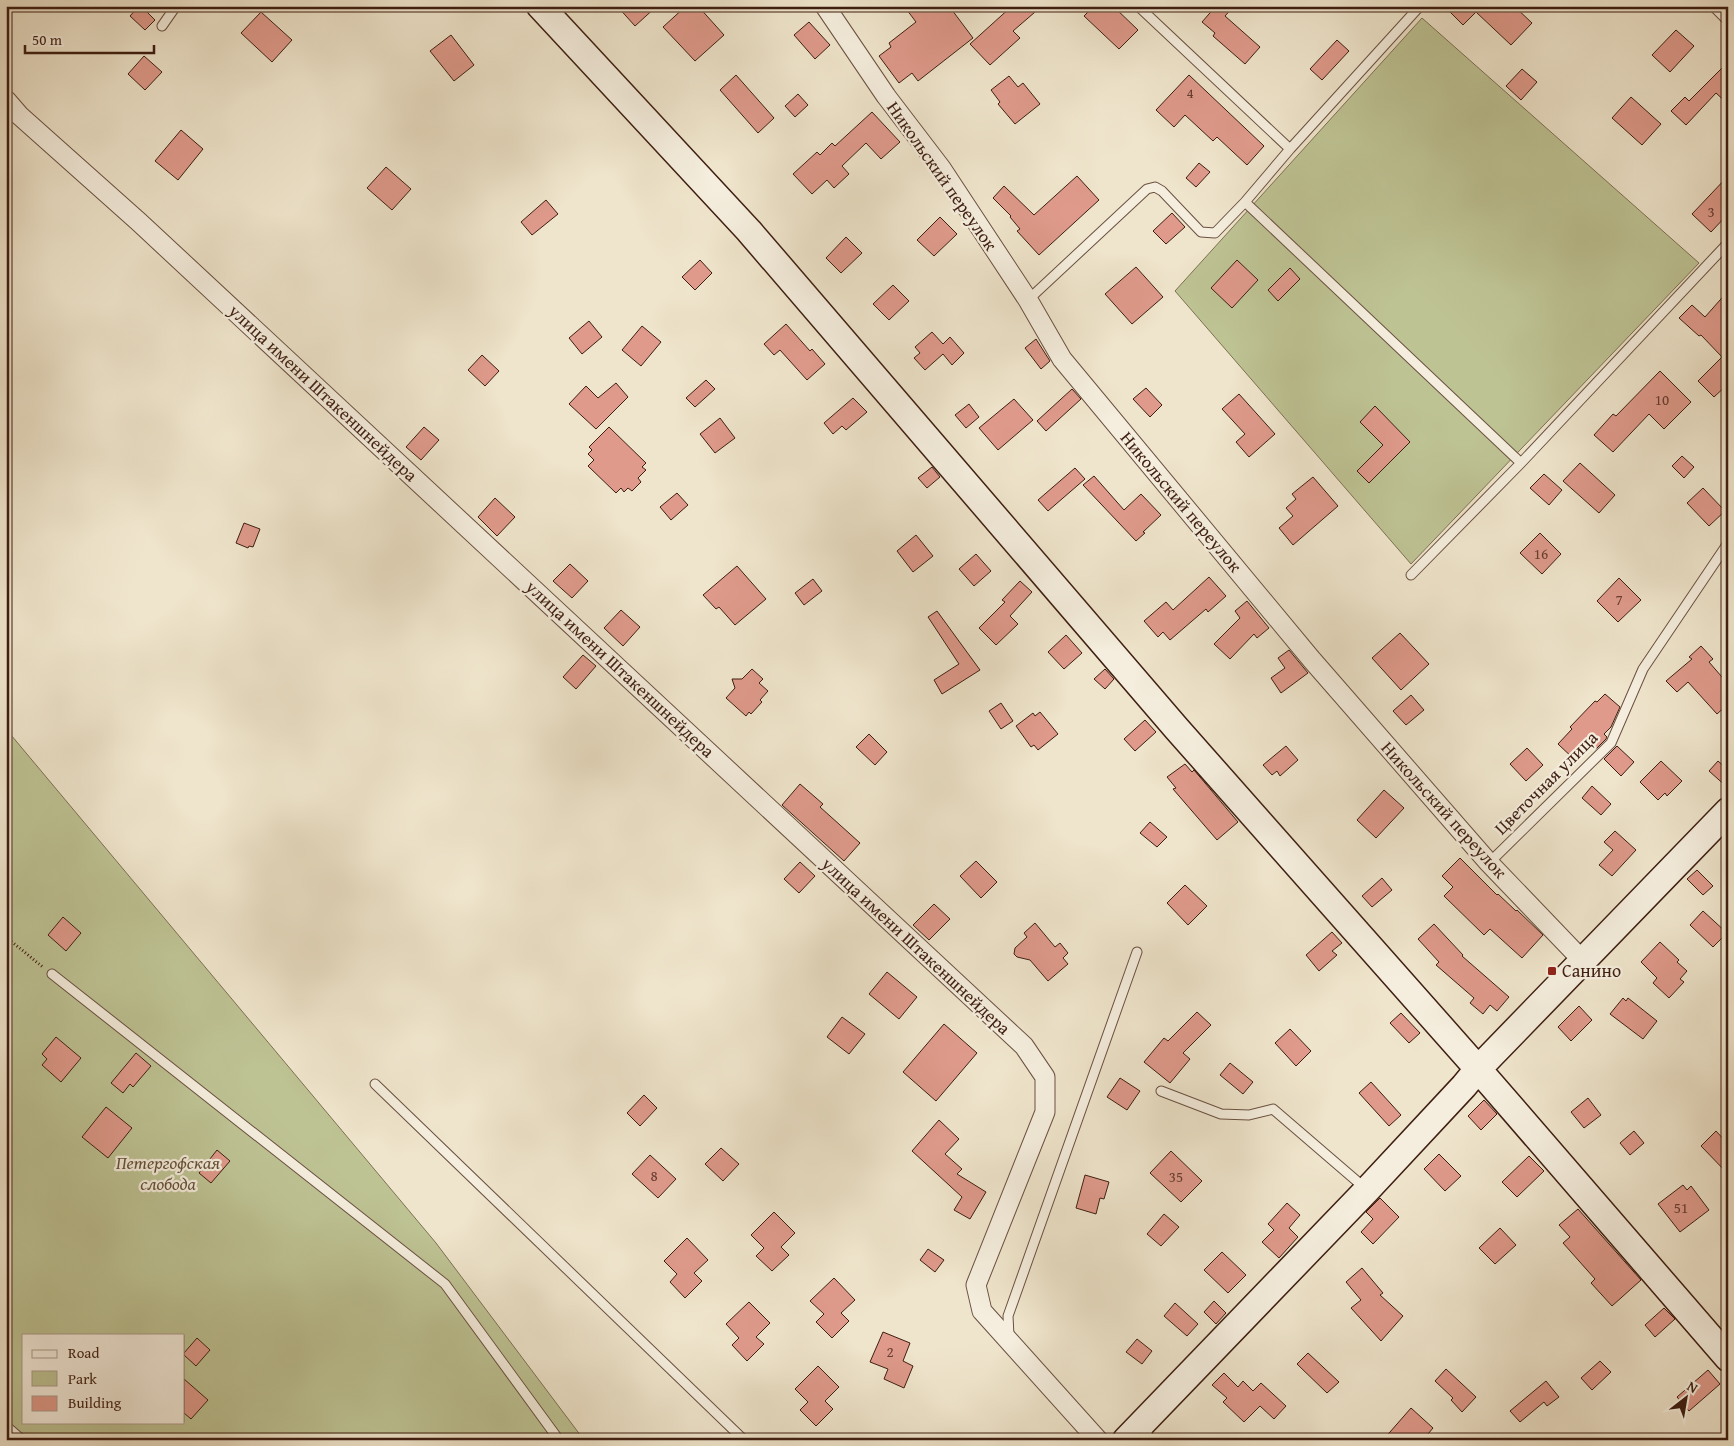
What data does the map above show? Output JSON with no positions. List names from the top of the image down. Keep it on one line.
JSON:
{"streets":{"street":["Никольский переулок","улица имени Штакеншнейдера"],"lane":["Цветочная улица"]},"crossings":[["Никольский переулок","Цветочная улица"]],"parks":["Петергофская слобода"],"places":{"transit":["Санино"]},"house_numbers":["4","3","10","16","7","8","35","51","2"],"legend":["Road","Park","Building"],"scale_bar":"50 m","north":"top right"}
